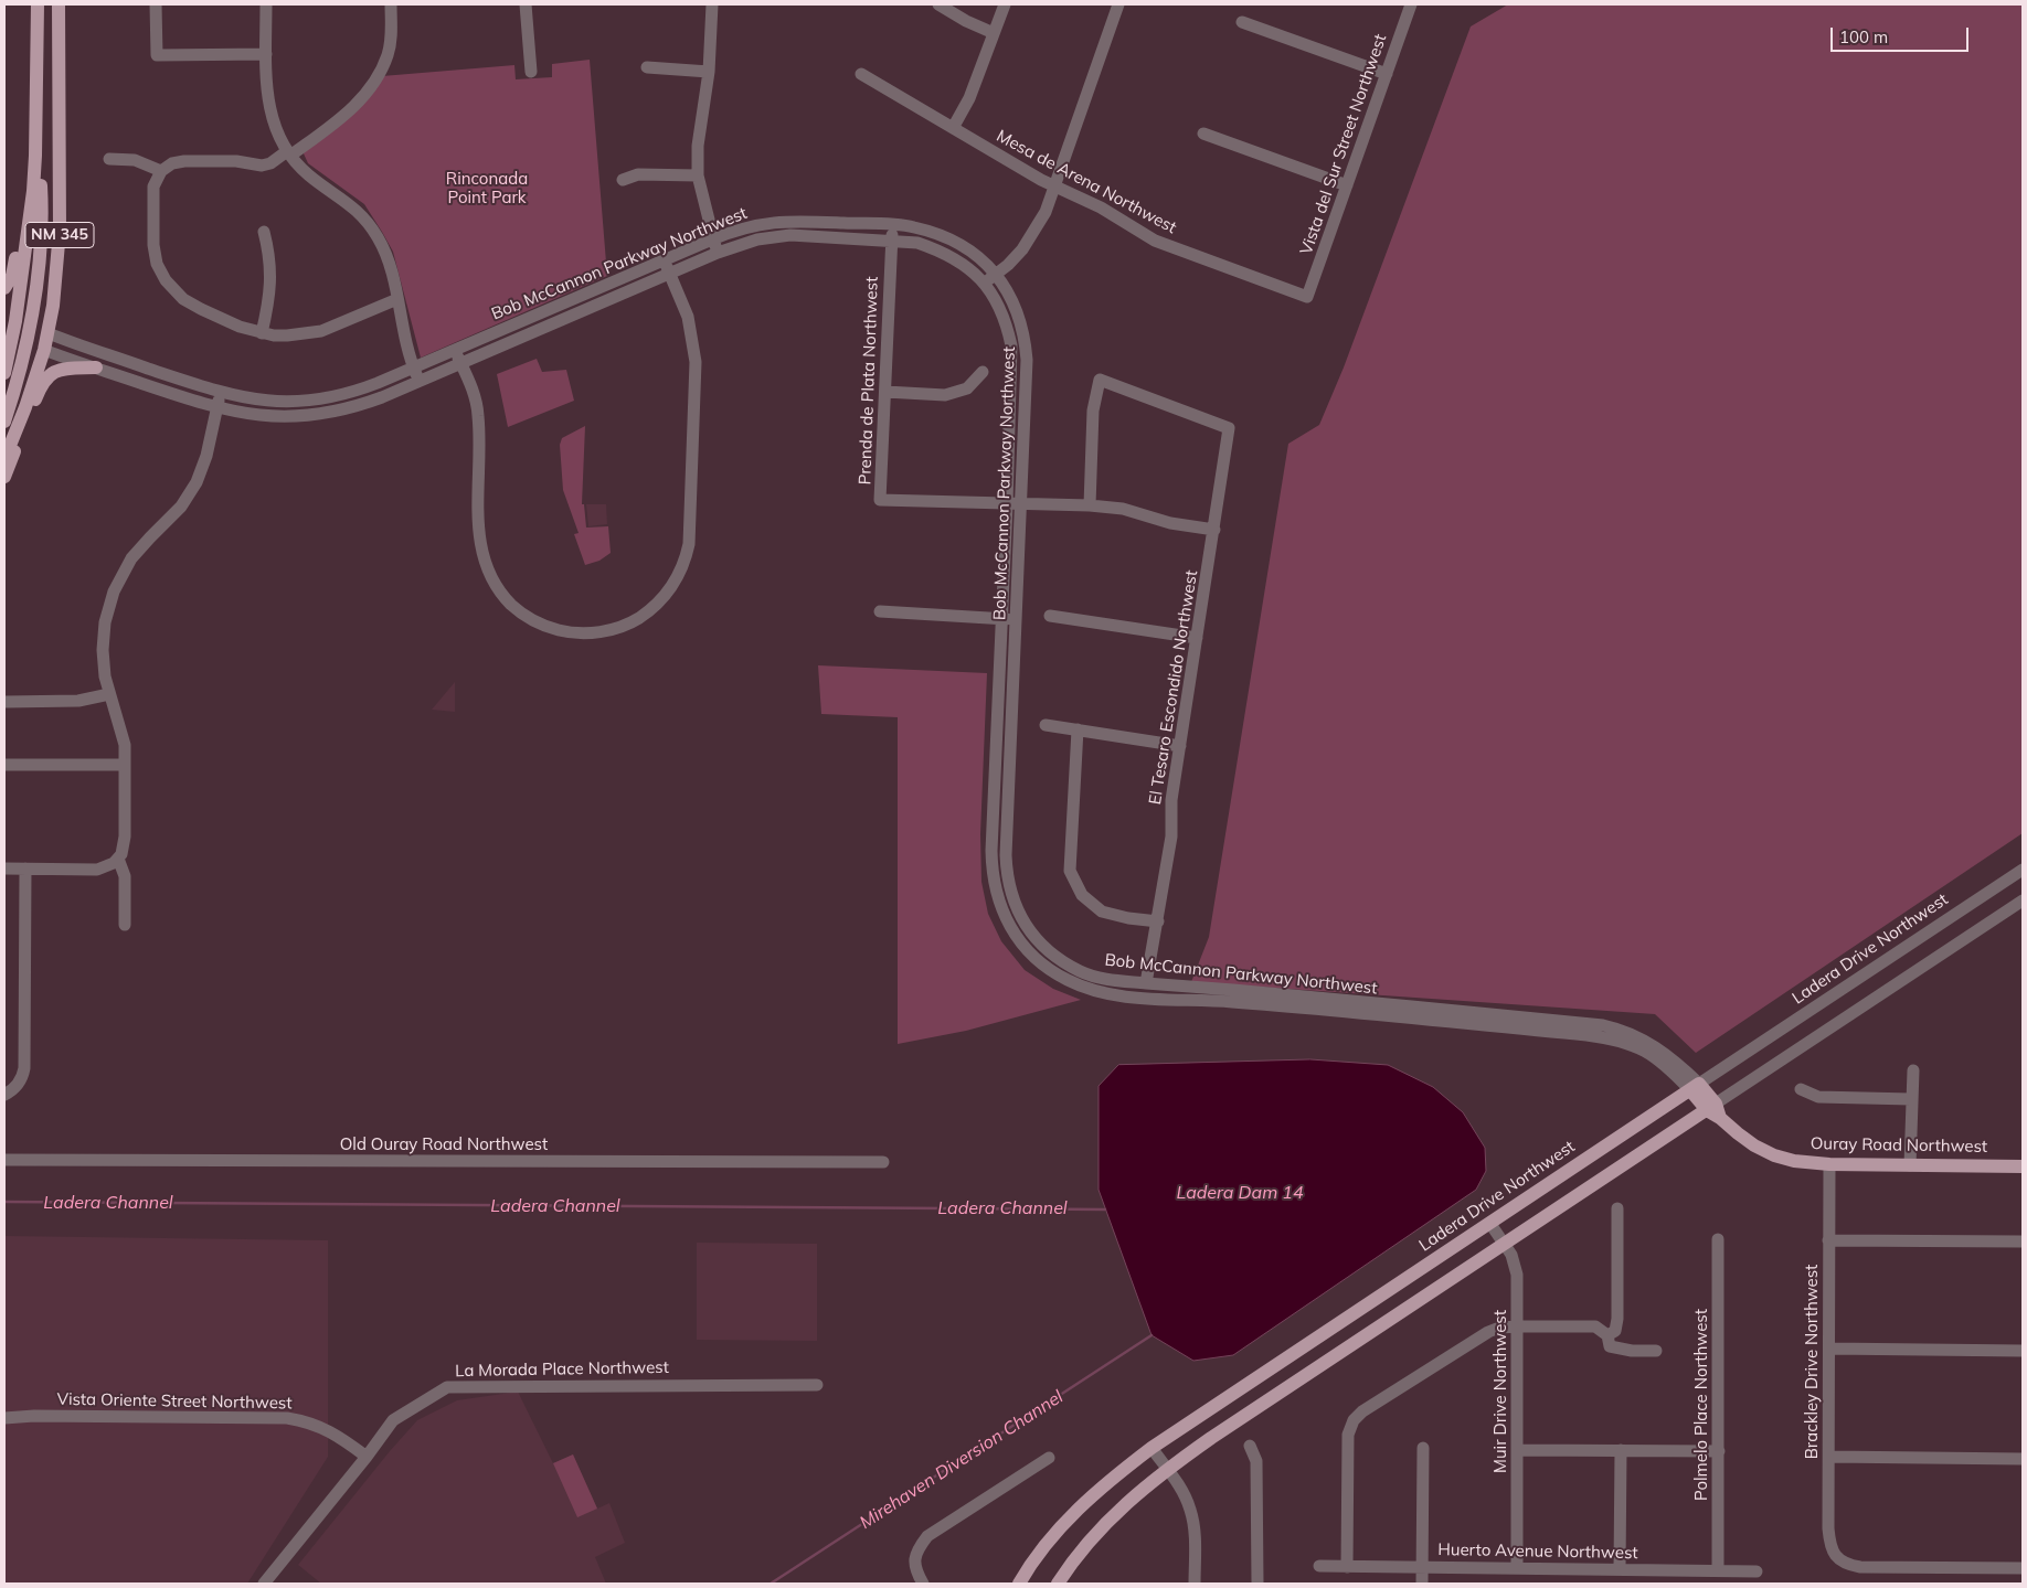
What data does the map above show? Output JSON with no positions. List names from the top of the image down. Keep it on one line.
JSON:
{"streets":{"main road":["NM 345","Ladera Drive Northwest","Ouray Road Northwest"],"street":["Vista del Sur Street Northwest","Mesa de Arena Northwest","Bob McCannon Parkway Northwest","Prenda de Plata Northwest","El Tesaro Escondido Northwest","Old Ouray Road Northwest","Brackley Drive Northwest","La Morada Place Northwest","Muir Drive Northwest","Vista Oriente Street Northwest","Polmelo Place Northwest","Huerto Avenue Northwest"]},"crossings":[["Vista del Sur Street Northwest","Mesa de Arena Northwest"],["NM 345","Bob McCannon Parkway Northwest"],["Bob McCannon Parkway Northwest","Prenda de Plata Northwest"],["Bob McCannon Parkway Northwest","El Tesaro Escondido Northwest"],["Bob McCannon Parkway Northwest","Ladera Drive Northwest"],["Bob McCannon Parkway Northwest","Ouray Road Northwest"],["Prenda de Plata Northwest","El Tesaro Escondido Northwest"],["Ladera Drive Northwest","Ouray Road Northwest"],["Ladera Drive Northwest","Muir Drive Northwest"],["Ouray Road Northwest","Brackley Drive Northwest"],["La Morada Place Northwest","Vista Oriente Street Northwest"],["Muir Drive Northwest","Huerto Avenue Northwest"],["Polmelo Place Northwest","Huerto Avenue Northwest"]],"water":["Ladera Dam 14","Ladera Channel","Mirehaven Diversion Channel"],"parks":["Rinconada Point Park"],"scale_bar":"100 m"}
